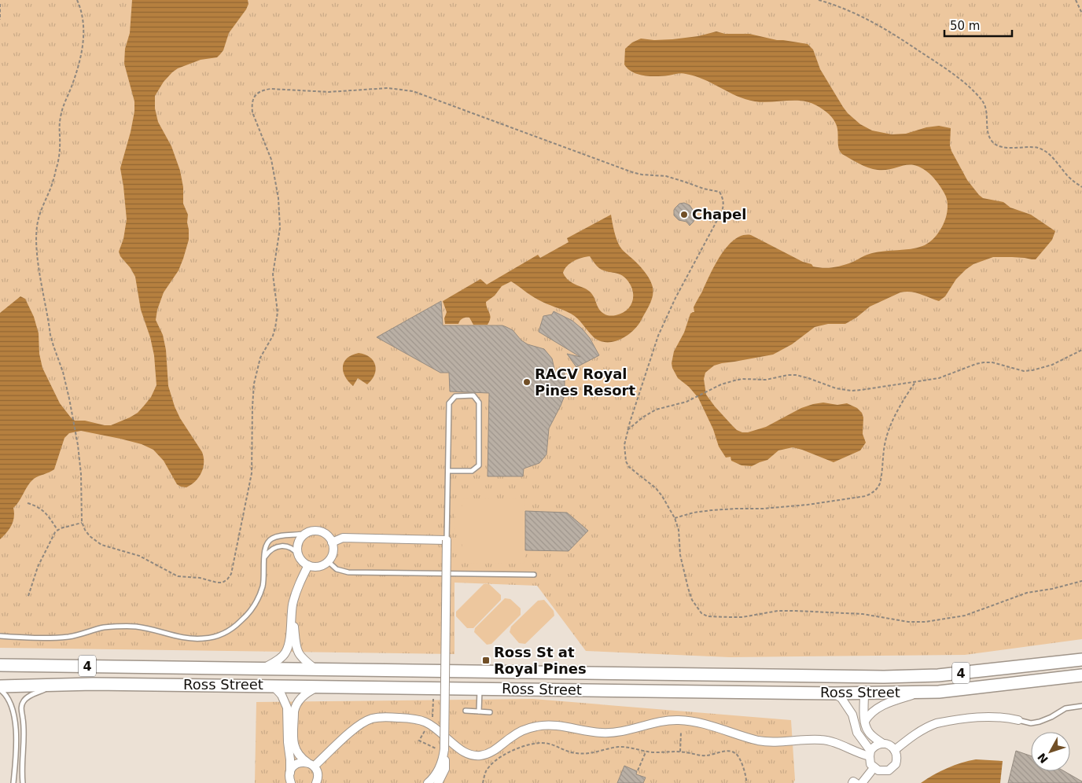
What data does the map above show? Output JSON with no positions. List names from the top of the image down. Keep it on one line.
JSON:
{"streets":{"main road":["4","Ross Street"]},"places":{"other":["Chapel","RACV Royal Pines Resort"],"transit":["Ross St at Royal Pines"]},"scale_bar":"50 m","north":"bottom left"}
